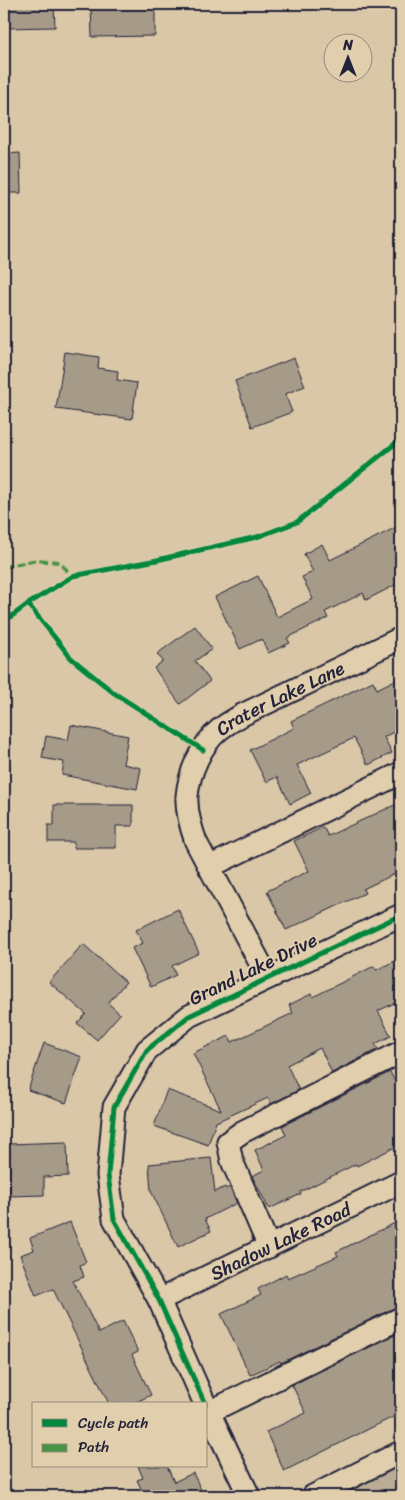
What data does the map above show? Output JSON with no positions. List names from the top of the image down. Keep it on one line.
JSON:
{"streets":{"street":["Crater Lake Lane","Grand Lake Drive","Shadow Lake Road"]},"crossings":[["Crater Lake Lane","Grand Lake Drive"],["Grand Lake Drive","Shadow Lake Road"]],"legend":["Cycle path","Path"],"north":"top"}
